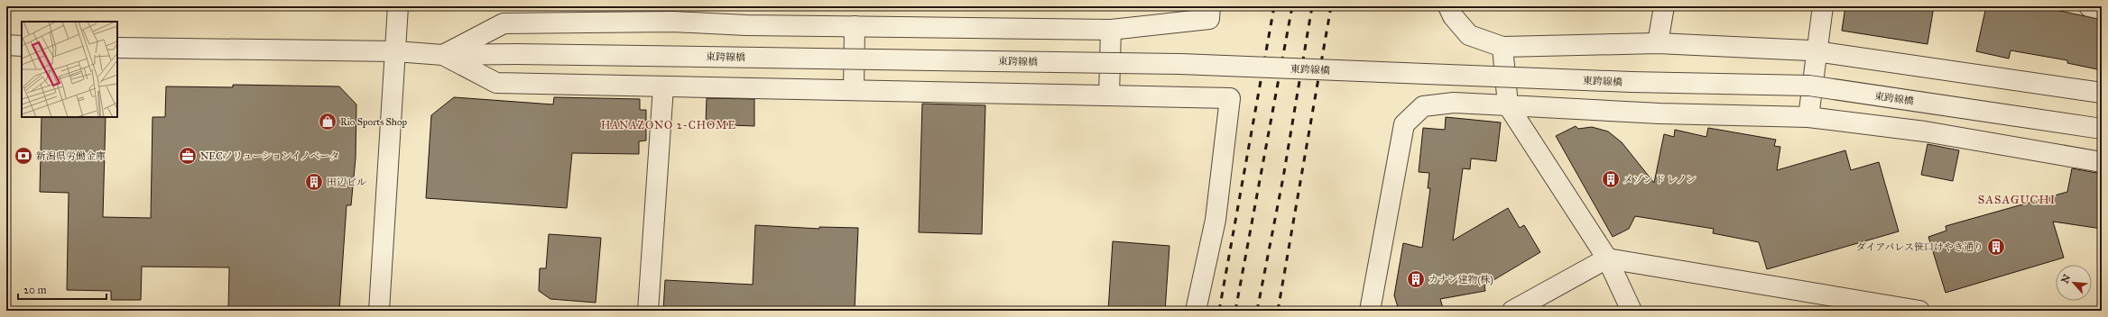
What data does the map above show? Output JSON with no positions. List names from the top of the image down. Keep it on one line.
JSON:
{"streets":{"street":["東跨線橋"]},"districts":["HANAZONO 2-CHOME","SASAGUCHI"],"places":{"shop":["Rio Sports Shop"],"bank":["新潟県労働金庫"],"office":["NECソリューションイノベータ"],"building":["メゾン ド レノン","田辺ビル","ダイアパレス笹口けやき通り","カナン建物(株)"]},"scale_bar":"20 m","north":"top left"}
